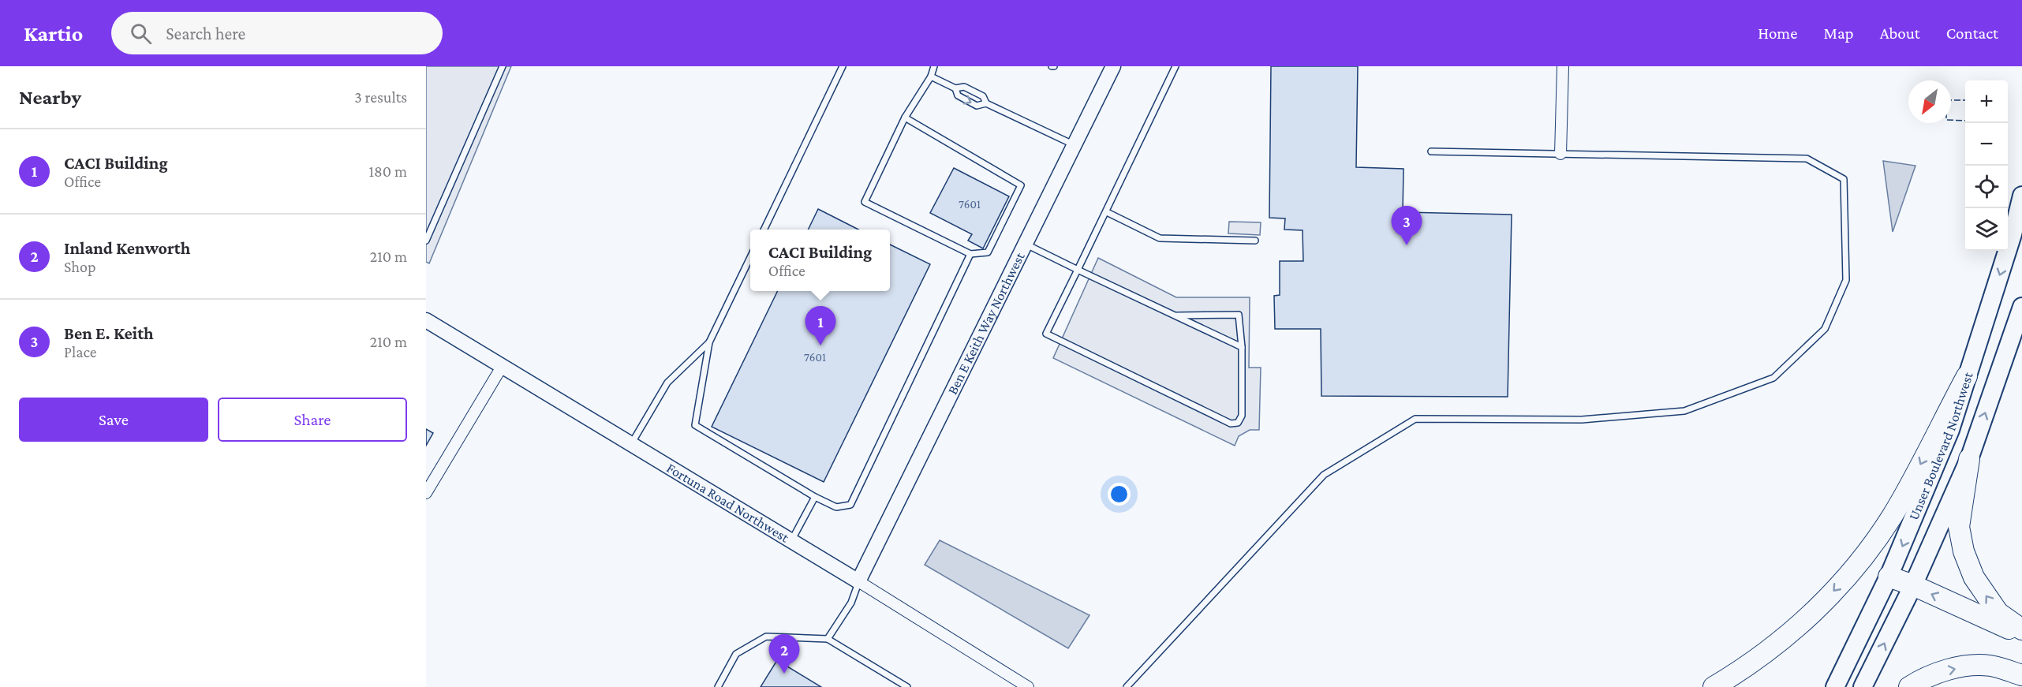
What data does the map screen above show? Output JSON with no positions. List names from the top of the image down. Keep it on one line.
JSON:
{"streets":{"main road":["Unser Boulevard Northwest"],"street":["Ben E Keith Way Northwest","Fortuna Road Northwest"]},"crossings":[["Ben E Keith Way Northwest","Fortuna Road Northwest"]],"house_numbers":["7601","7601"],"north":"bottom left","page":{"header":"Kartio","search":"Search here","nav":["Home","Map","About","Contact"],"heading":["Nearby","3 results"],"map_buttons":["+","−"],"list":[{"mark":"1","name":"CACI Building","note":"Office","value":"180 m"},{"mark":"2","name":"Inland Kenworth","note":"Shop","value":"210 m"},{"mark":"3","name":"Ben E. Keith","note":"Place","value":"210 m"}],"pins":["3","1","2"],"popup":["CACI Building","Office"],"buttons":["Save","Share"]}}
